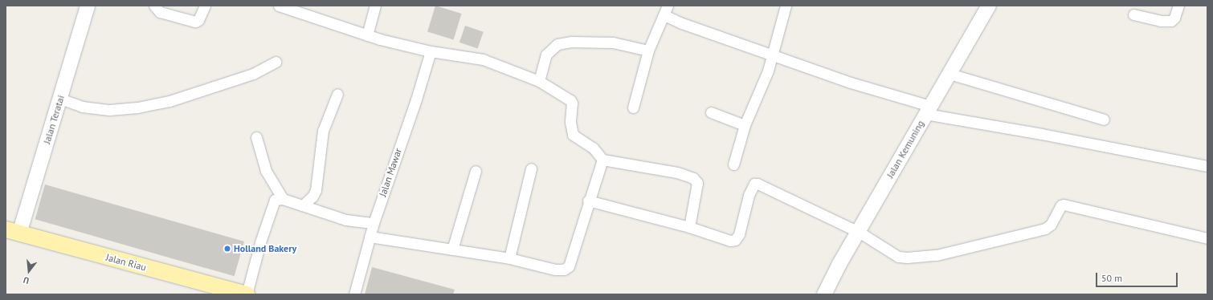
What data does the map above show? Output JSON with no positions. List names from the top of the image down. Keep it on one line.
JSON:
{"streets":{"main road":["Jalan Riau"],"street":["Jalan Teratai","Jalan Kemuning","Jalan Mawar"]},"crossings":[["Jalan Teratai","Jalan Riau"]],"places":["Holland Bakery"],"scale_bar":"50 m","north":"bottom"}
